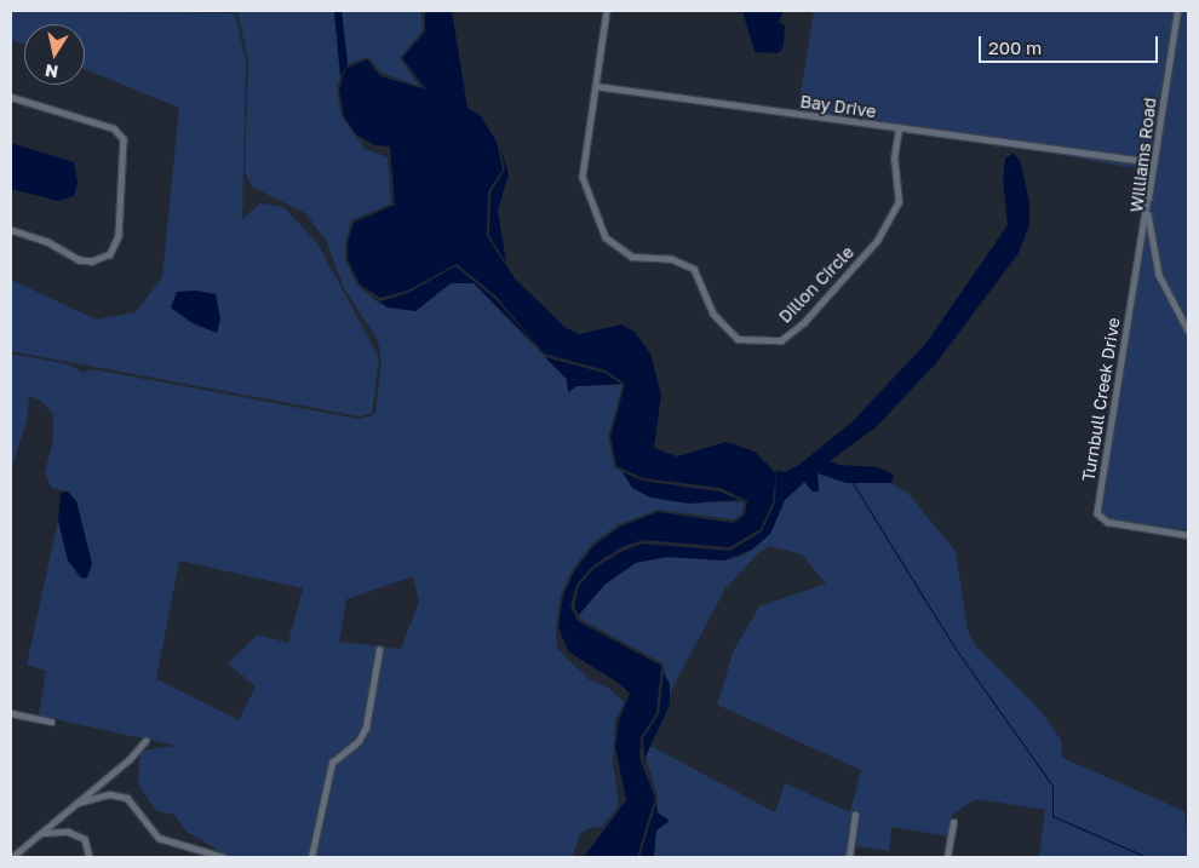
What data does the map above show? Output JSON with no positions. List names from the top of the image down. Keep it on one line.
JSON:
{"streets":{"street":["Bay Drive","Williams Road","Dillon Circle","Turnbull Creek Drive"]},"crossings":[["Bay Drive","Williams Road"],["Bay Drive","Dillon Circle"],["Williams Road","Turnbull Creek Drive"]],"scale_bar":"200 m","north":"bottom"}
